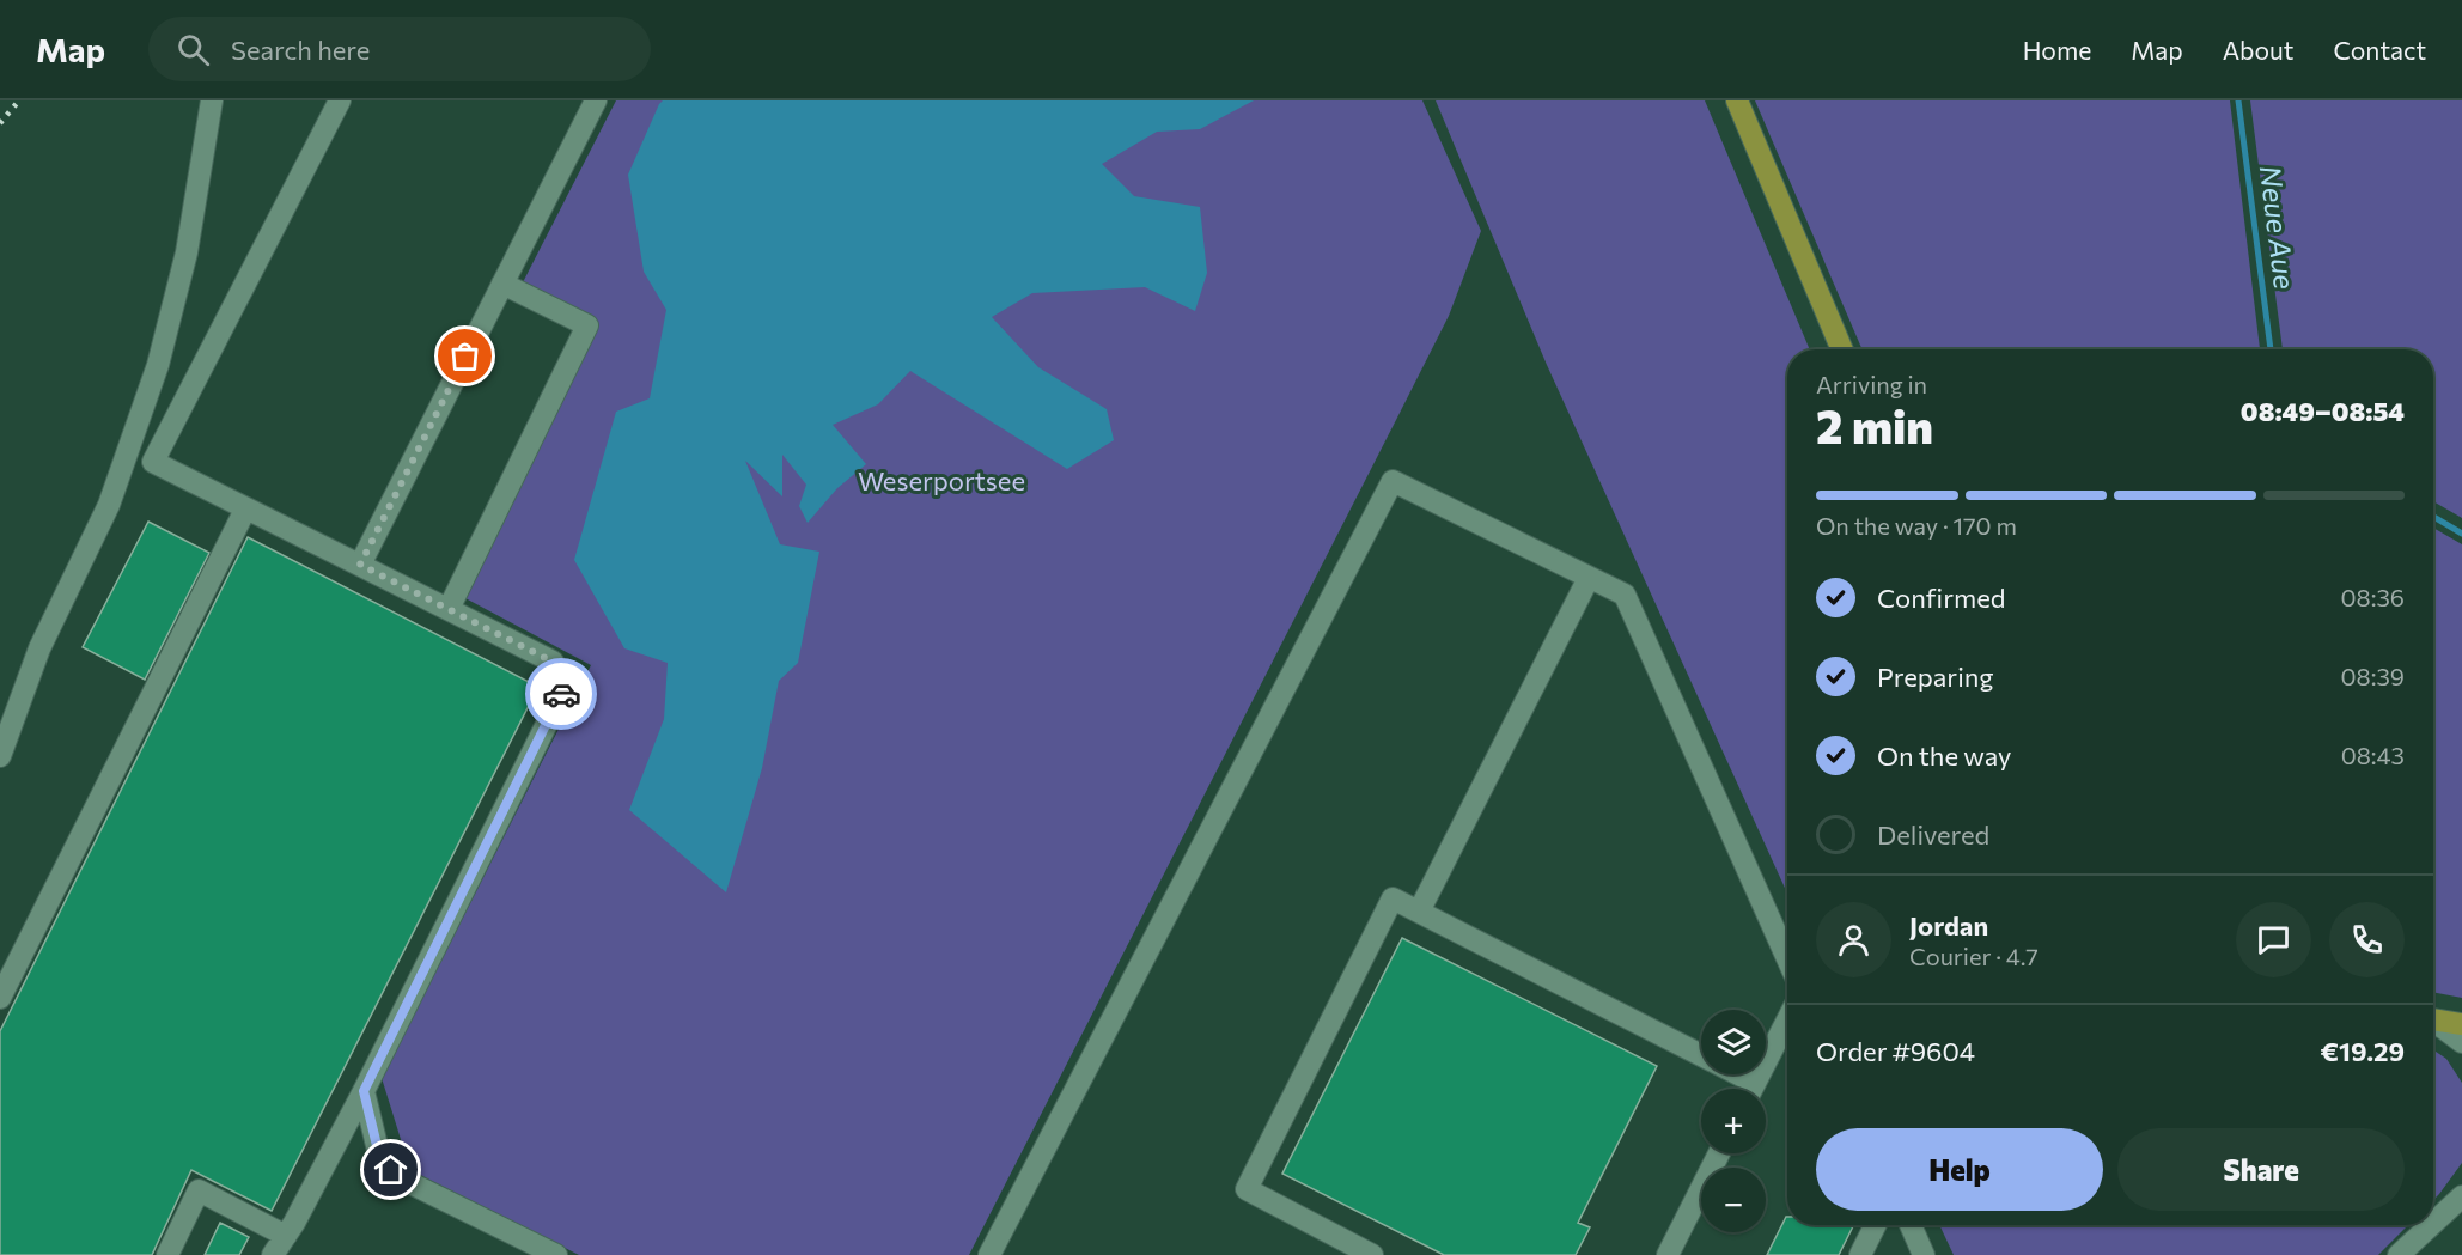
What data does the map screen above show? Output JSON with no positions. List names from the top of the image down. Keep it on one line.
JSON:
{"water":["Neue Aue"],"parks":["Weserportsee"],"page":{"header":"Map","search":"Search here","nav":["Home","Map","About","Contact"],"heading":["2 min","Arriving in","08:49–08:54"],"panel":["Jordan","Courier · 4.7","Order #9604","€19.29"],"bar":"On the way · 170 m","list":[["Confirmed","08:36"],["Preparing","08:39"],["On the way","08:43"],"Delivered"],"map_buttons":["+","−"],"buttons":["Help","Share"]}}
